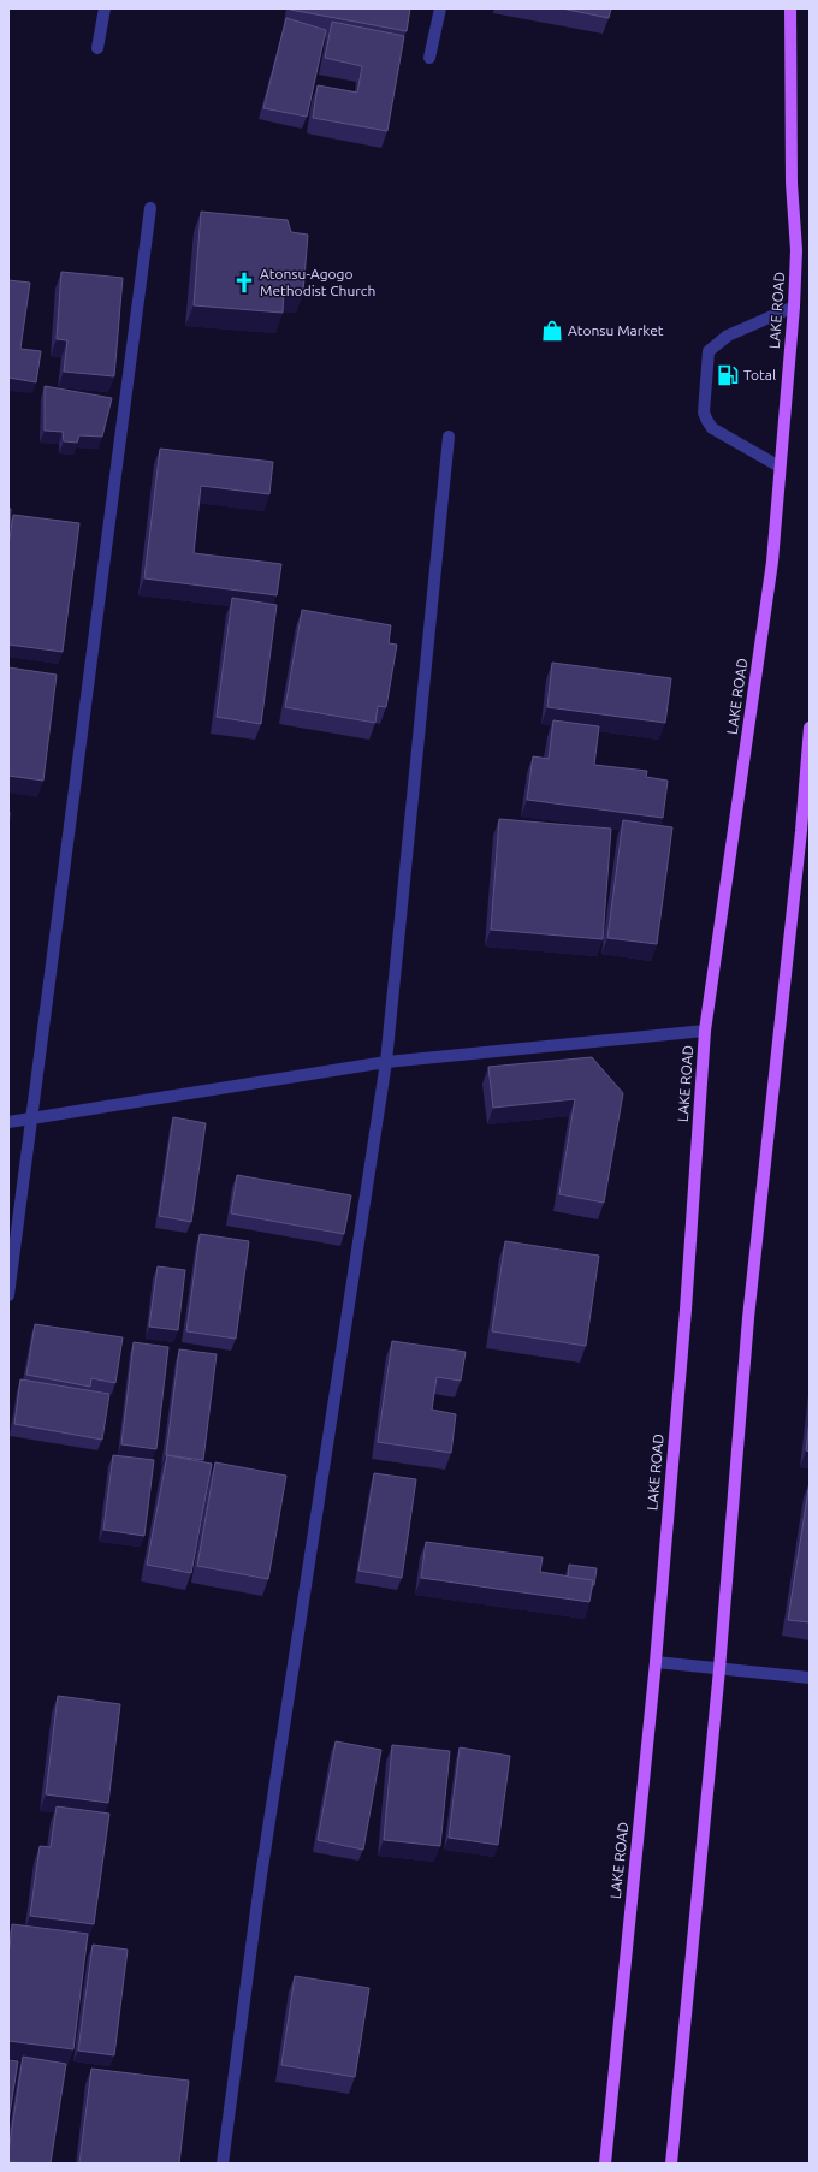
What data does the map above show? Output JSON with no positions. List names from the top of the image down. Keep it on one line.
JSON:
{"streets":{"main road":["LAKE ROAD"]},"places":{"church":["Atonsu-Agogo Methodist Church"],"shop":["Atonsu Market"],"fuel station":["Total"]}}
